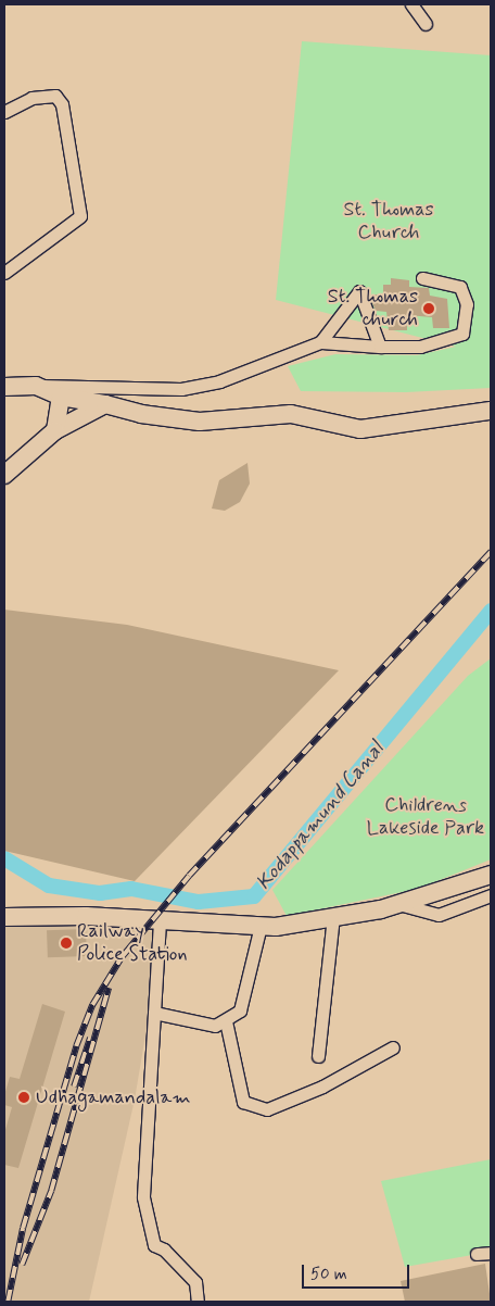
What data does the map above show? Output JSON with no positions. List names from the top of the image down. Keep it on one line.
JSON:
{"water":["Kodappamund Canal"],"parks":["St. Thomas Church","Childrens Lakeside Park"],"places":["St. Thomas church","Railway Police Station","Udhagamandalam"],"scale_bar":"50 m"}
